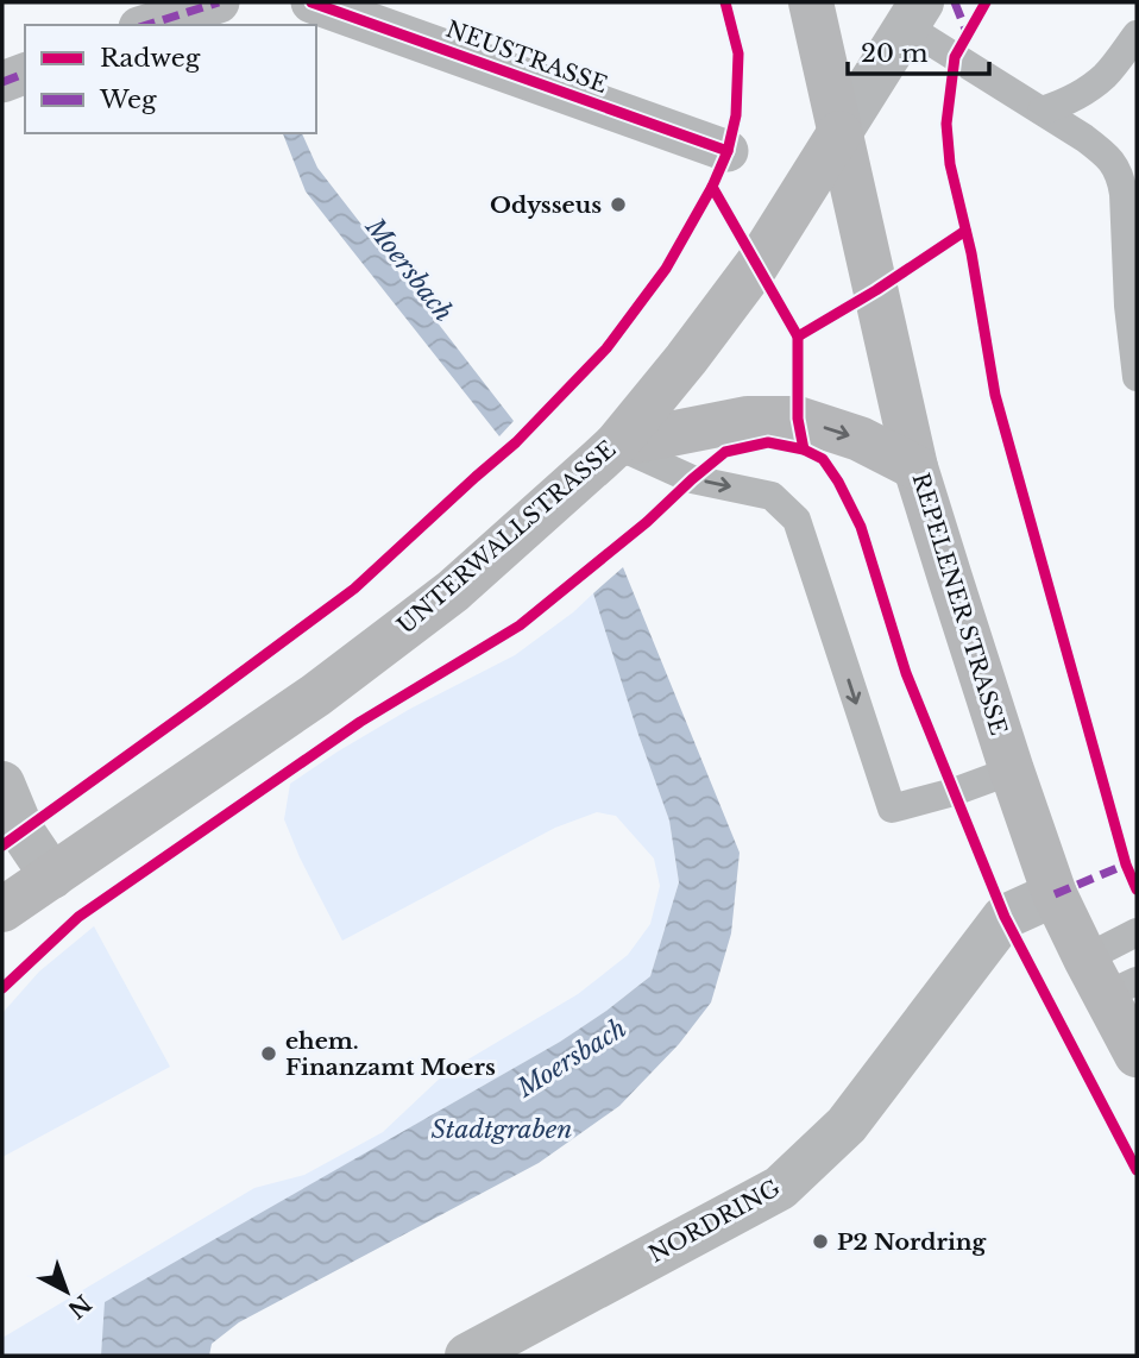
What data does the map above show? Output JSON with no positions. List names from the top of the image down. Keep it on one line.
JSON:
{"streets":{"main road":["UNTERWALLSTRASSE","REPELENER STRASSE"],"street":["NEUSTRASSE","NORDRING"]},"crossings":[["UNTERWALLSTRASSE","REPELENER STRASSE"],["REPELENER STRASSE","NORDRING"]],"water":["Moersbach","Stadtgraben"],"places":["Odysseus","ehem. Finanzamt Moers","P2 Nordring"],"legend":["Radweg","Weg"],"scale_bar":"20 m","north":"bottom right"}
